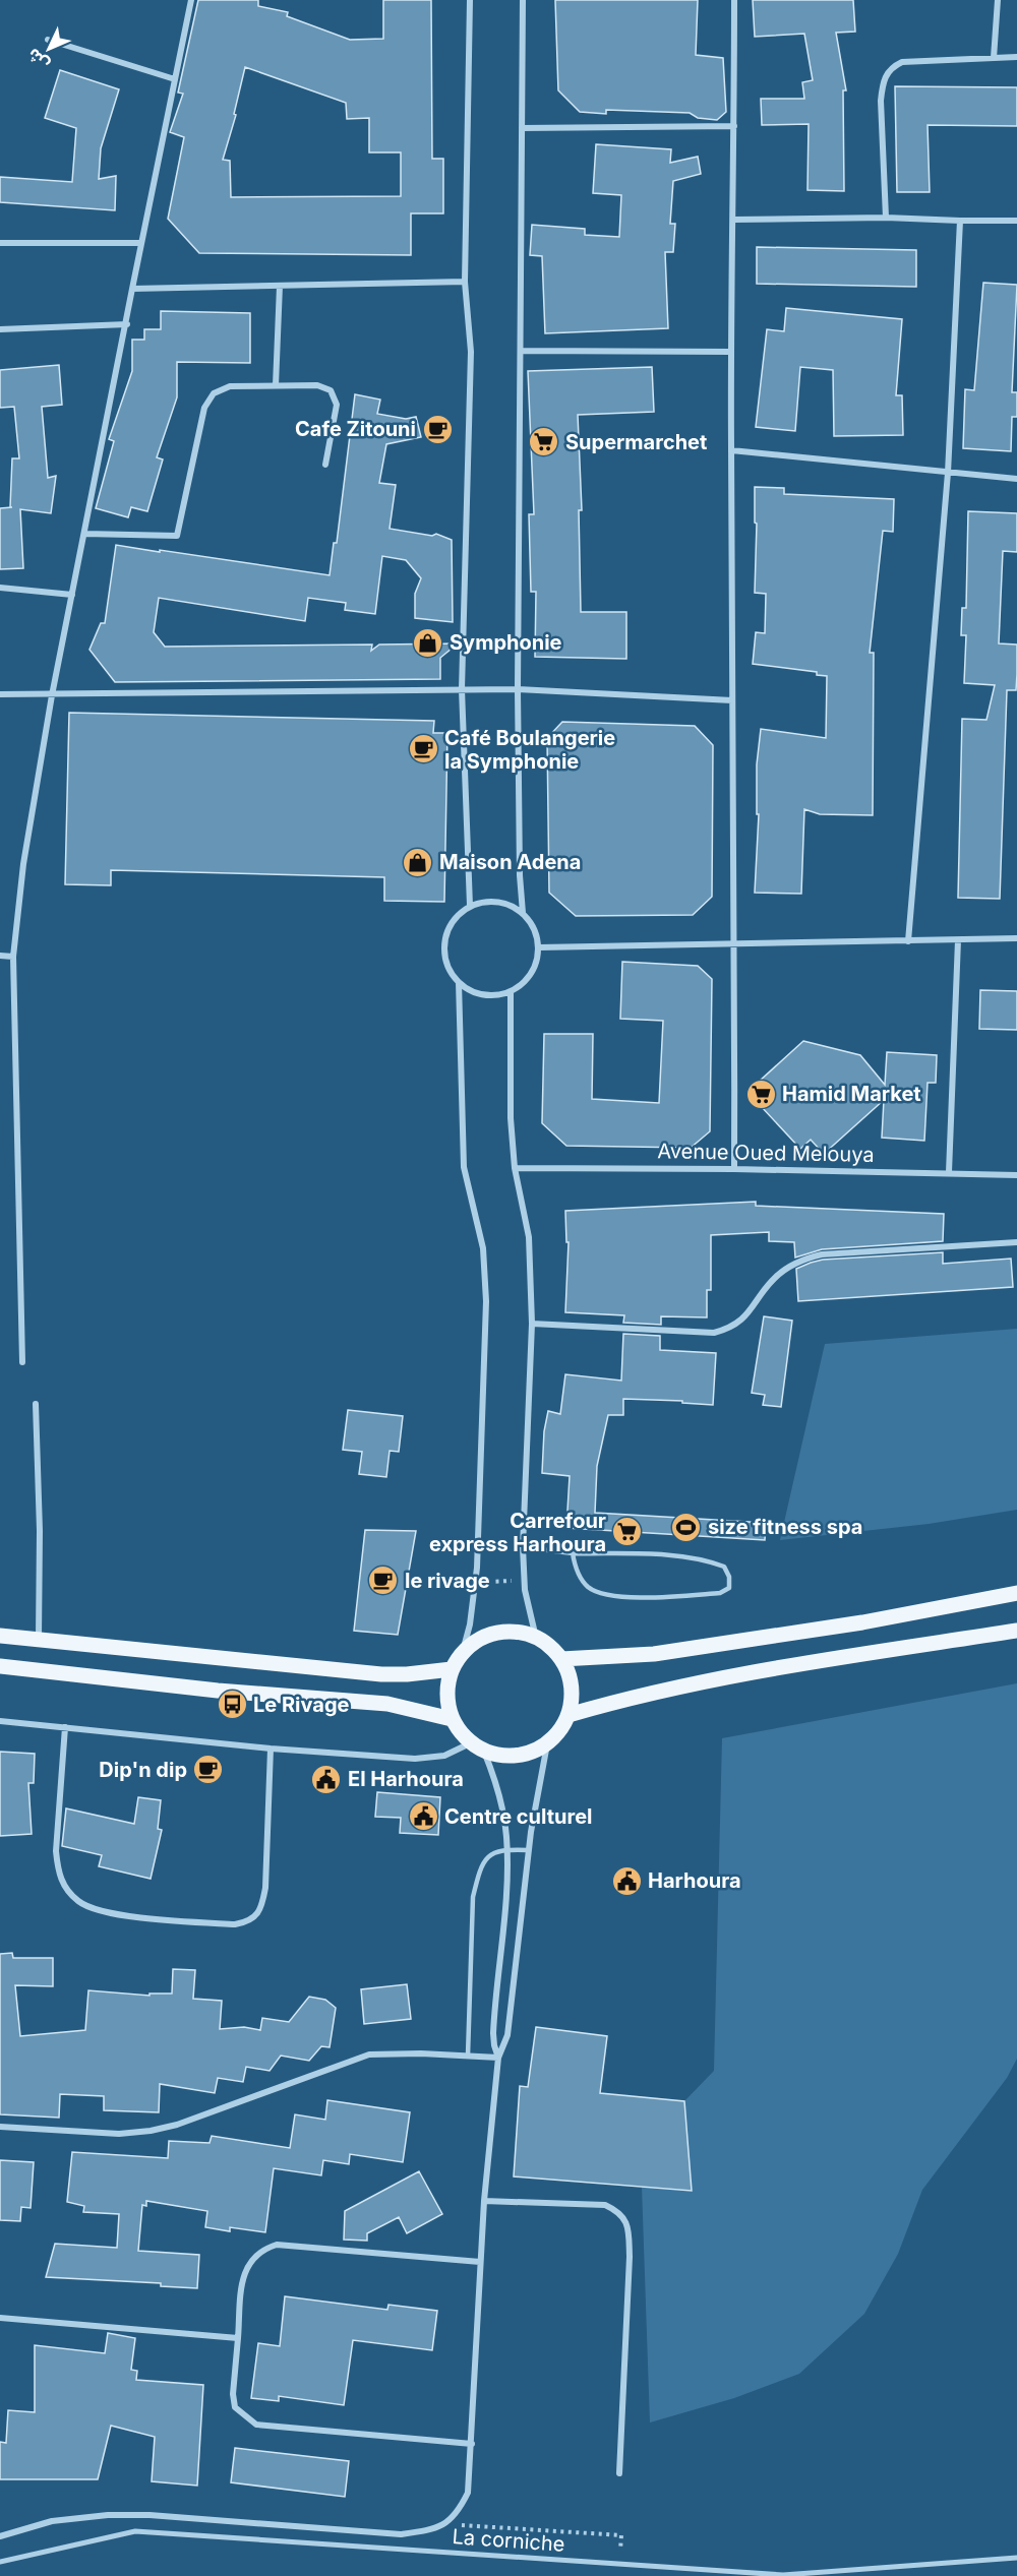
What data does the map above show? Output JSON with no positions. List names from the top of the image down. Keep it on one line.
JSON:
{"streets":{"street":["Avenue Oued Melouya","La corniche"]},"places":{"cafe":["Cafe Zitouni","Café Boulangerie la Symphonie","le rivage","Dip'n dip"],"supermarket":["Supermarchet","Hamid Market","Carrefour express Harhoura"],"shop":["Symphonie","Maison Adena"],"sports":["size fitness spa"],"bus stop":["Le Rivage"],"public building":["El Harhoura","Centre culturel","Harhoura"]},"north":"bottom left"}
